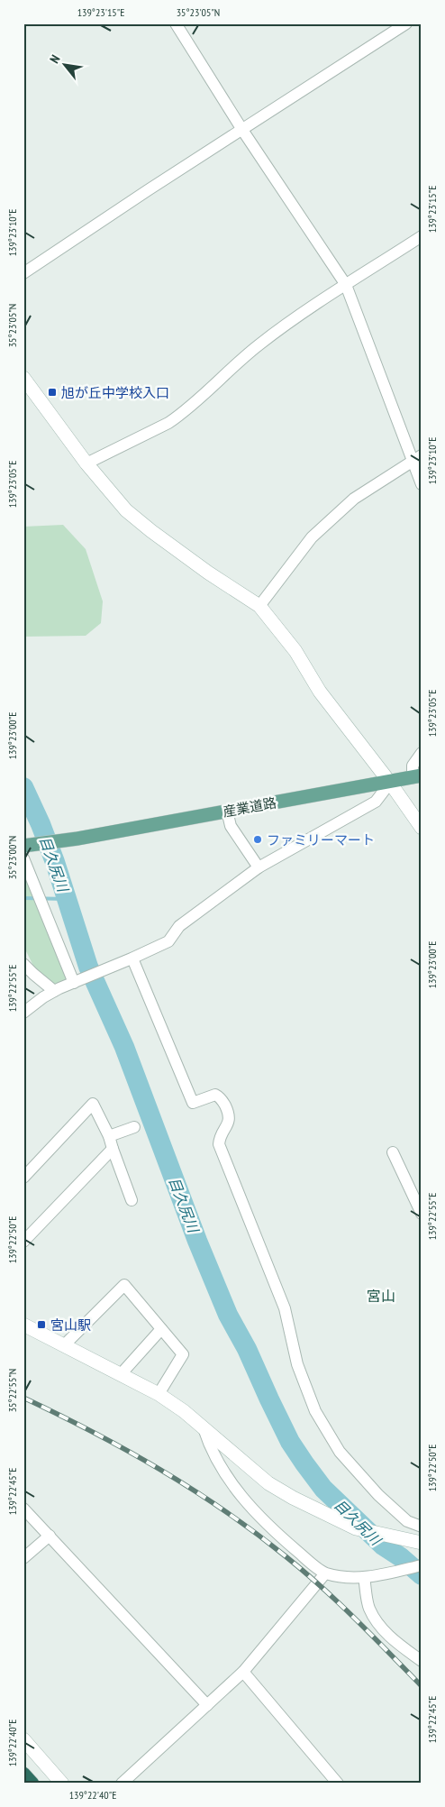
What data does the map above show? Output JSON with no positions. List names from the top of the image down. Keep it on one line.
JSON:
{"streets":{"main road":["産業道路"]},"districts":["宮山"],"water":["目久尻川"],"places":{"transit":["旭が丘中学校入口","宮山駅"],"other":["ファミリーマート"]},"north":"top left","coordinates":["139°23'15\"E","35°23'05\"N","139°23'10\"E","139°23'05\"E","139°23'00\"E","35°23'00\"N","139°22'55\"E","139°22'50\"E","35°22'55\"N","139°22'45\"E","139°22'40\"E"]}
